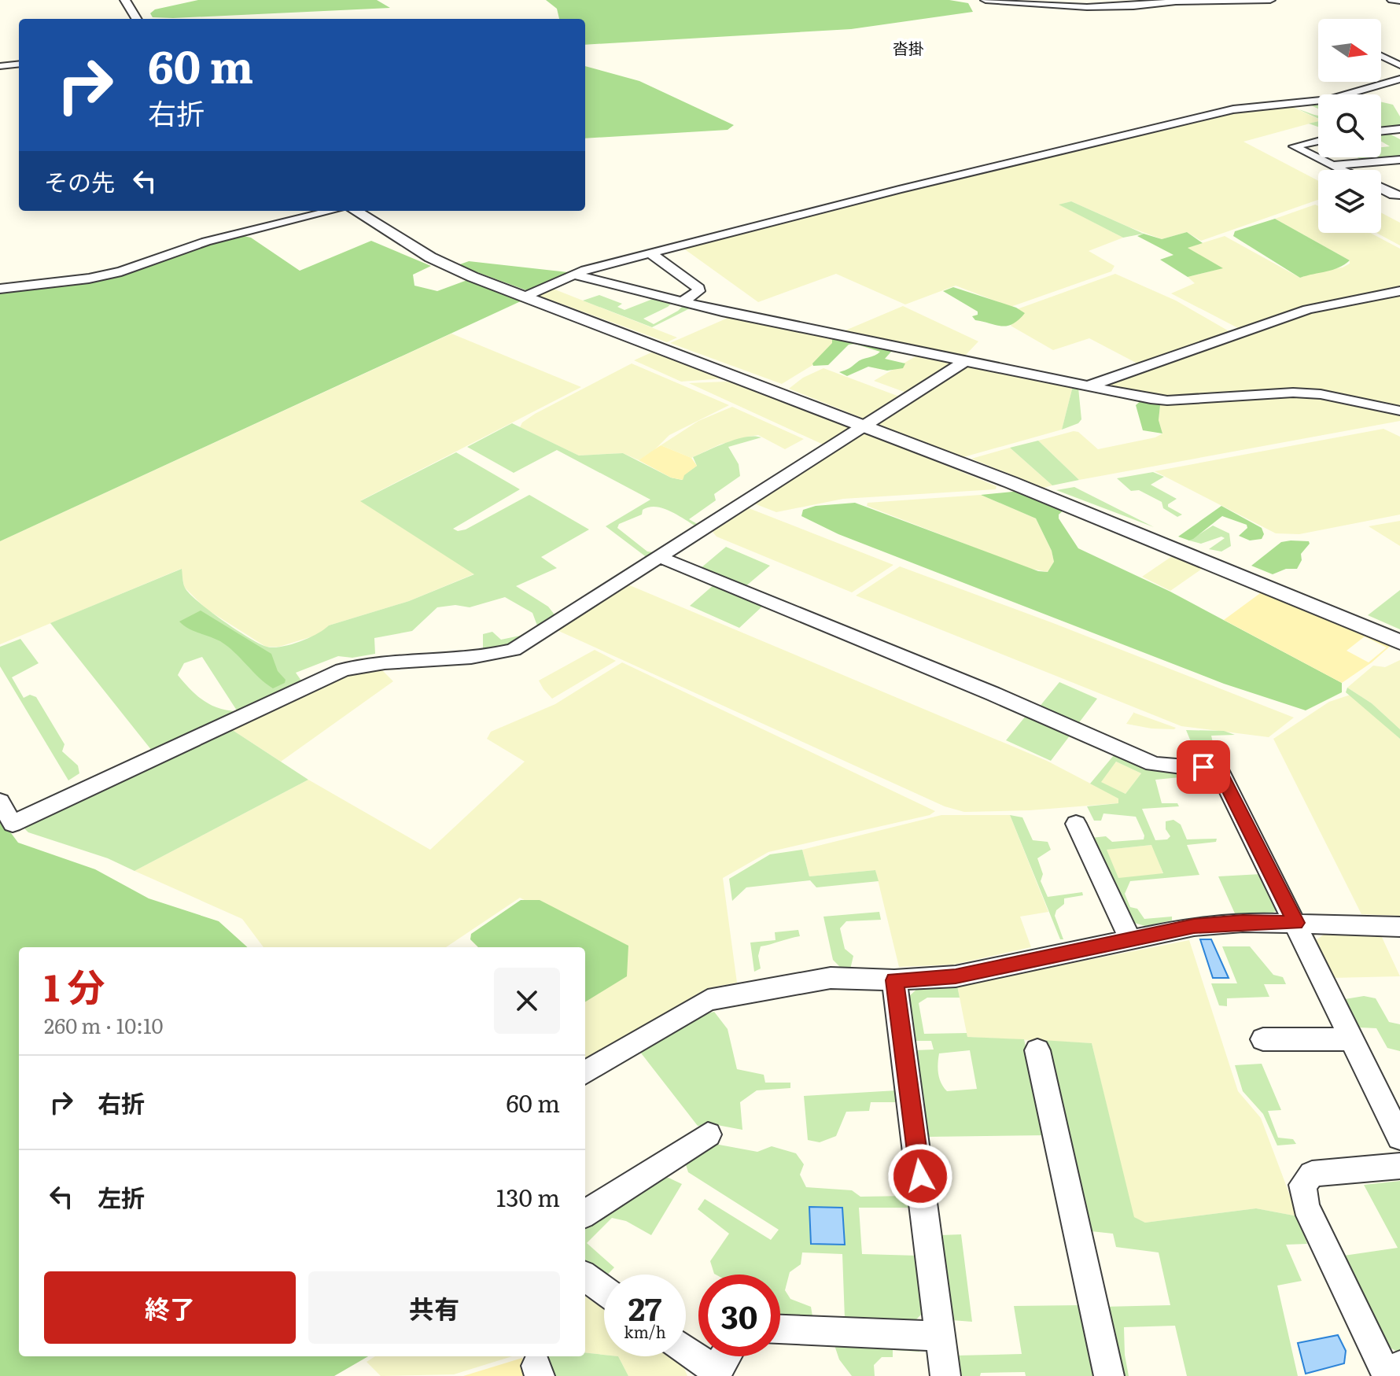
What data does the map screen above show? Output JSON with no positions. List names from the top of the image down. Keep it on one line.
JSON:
{"districts":["沓掛"],"north":"right","page":{"turn":["60 m","右折"],"then":"その先","heading":["1 分","260 m · 10:10"],"list":[{"name":"右折","value":"60 m"},{"name":"左折","value":"130 m"}],"buttons":["終了","共有"],"speed":"27 km/h","limit":"30"}}
